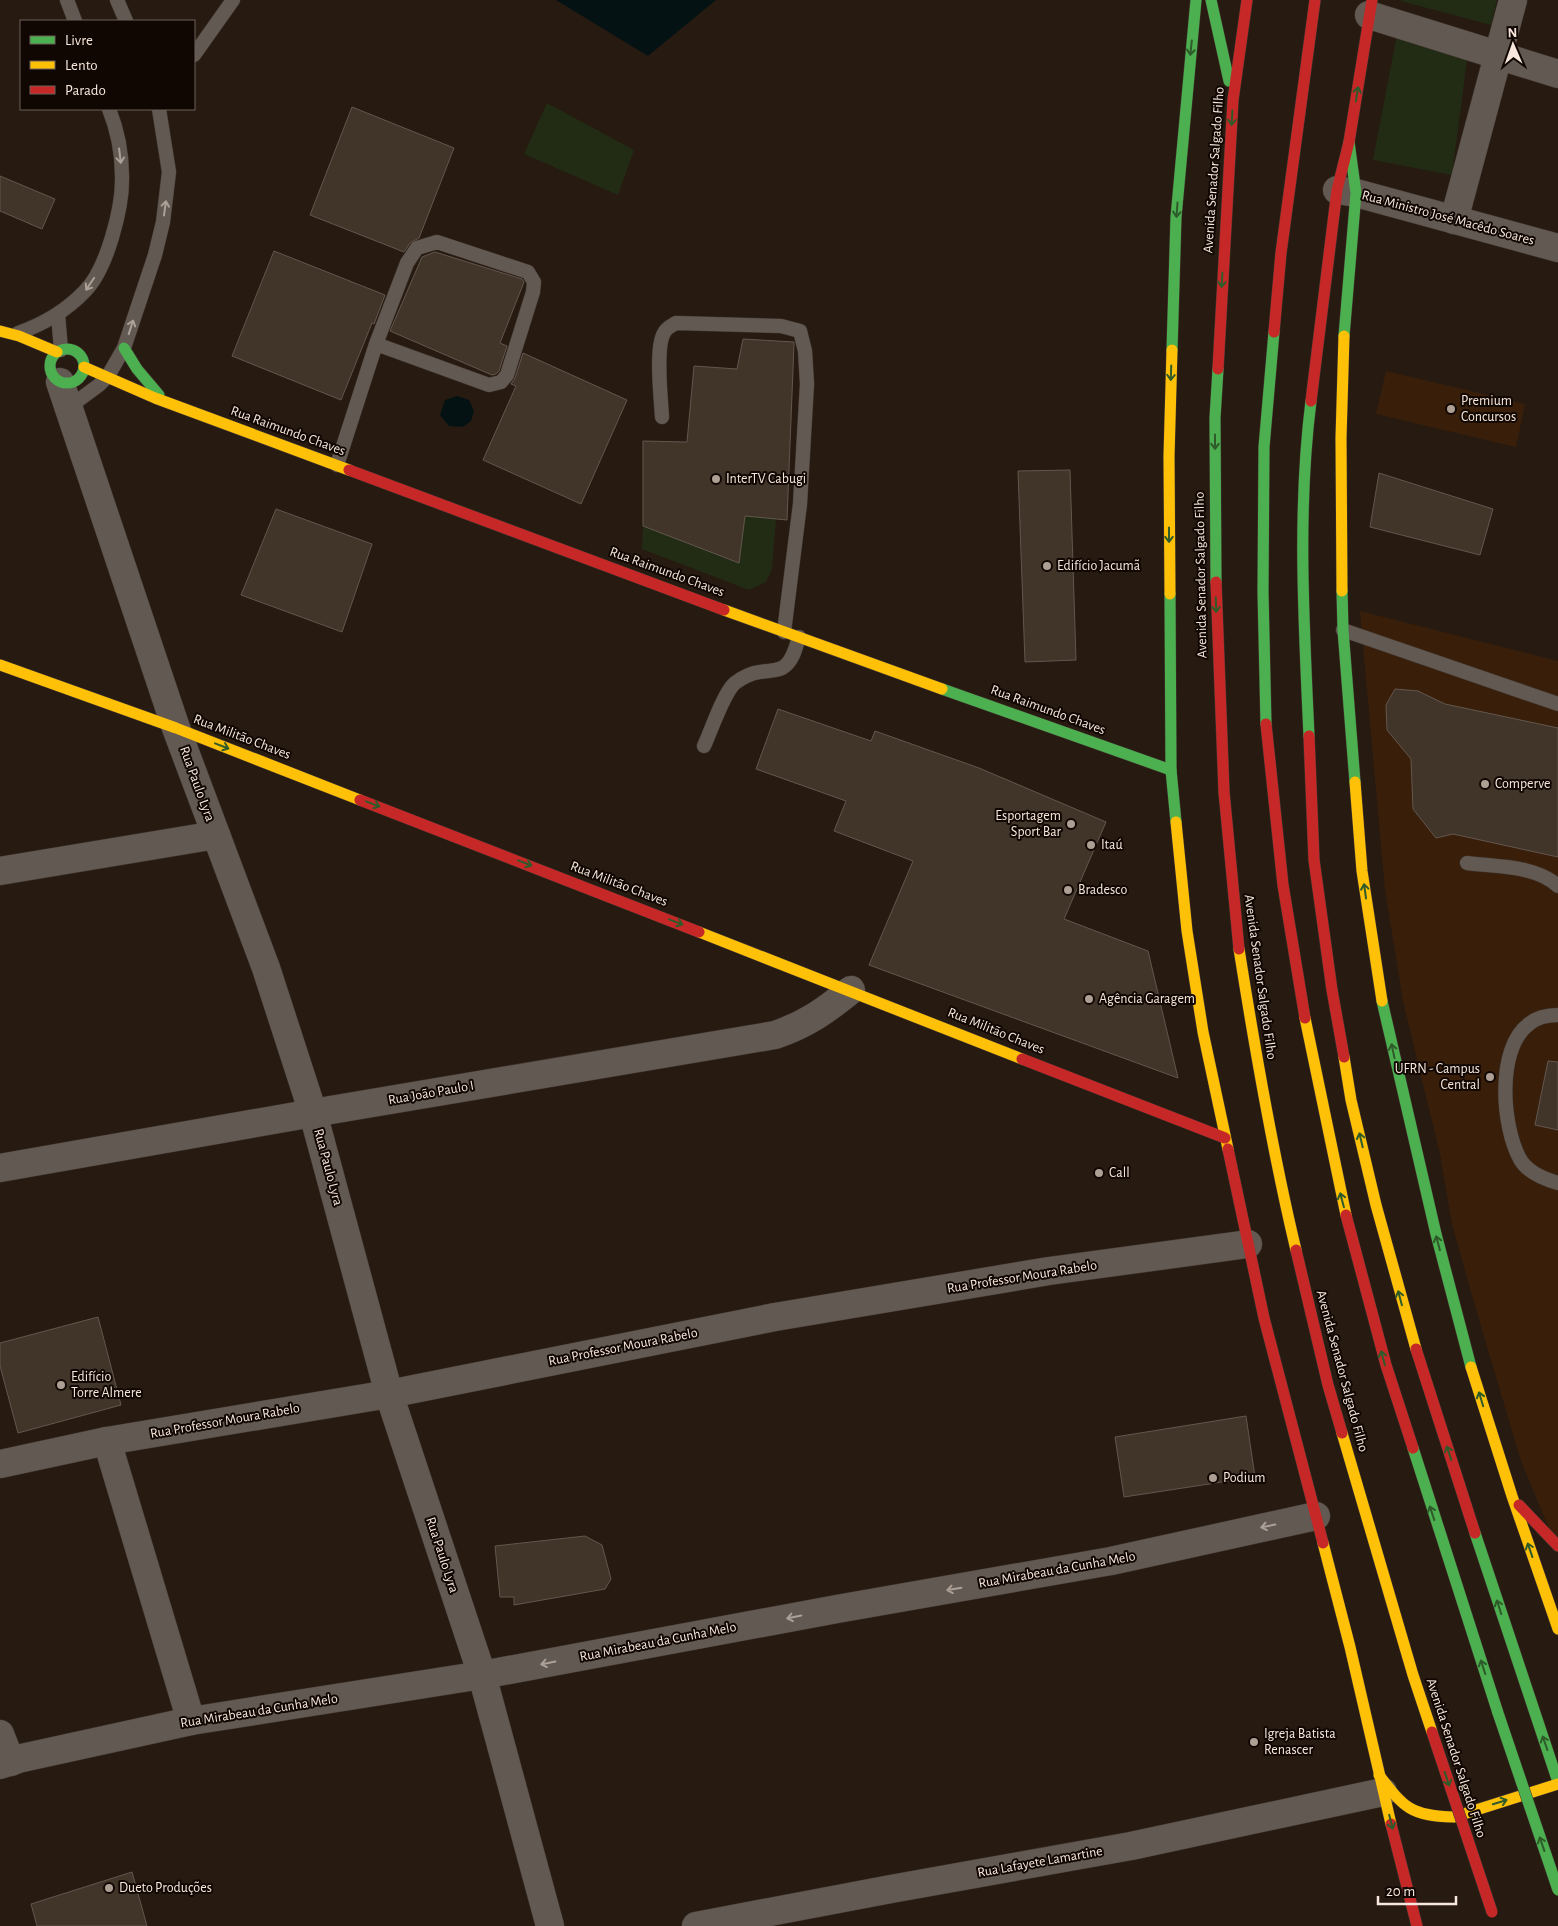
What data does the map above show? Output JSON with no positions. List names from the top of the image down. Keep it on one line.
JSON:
{"streets":{"main road":["Avenida Senador Salgado Filho","Rua Raimundo Chaves","Rua Militão Chaves"],"street":["Rua Ministro José Macêdo Soares","Rua Paulo Lyra","Rua João Paulo I","Rua Professor Moura Rabelo","Rua Mirabeau da Cunha Melo","Rua Lafayete Lamartine"]},"crossings":[["Rua Raimundo Chaves","Rua Paulo Lyra"],["Rua Militão Chaves","Rua Paulo Lyra"],["Rua Militão Chaves","Rua João Paulo I"],["Rua Paulo Lyra","Rua João Paulo I"],["Rua Paulo Lyra","Rua Professor Moura Rabelo"],["Rua Paulo Lyra","Rua Mirabeau da Cunha Melo"]],"one_way":["Rua Militão Chaves","Rua Mirabeau da Cunha Melo"],"places":["Premium Concursos","InterTV Cabugi","Edifício Jacumã","Comperve","Esportagem Sport Bar","Itaú","Bradesco","Agência Garagem","UFRN - Campus Central","Call","Edifício Torre Almere","Podium","Igreja Batista Renascer","Dueto Produções"],"legend":["Livre","Lento","Parado"],"scale_bar":"20 m","north":"top"}
